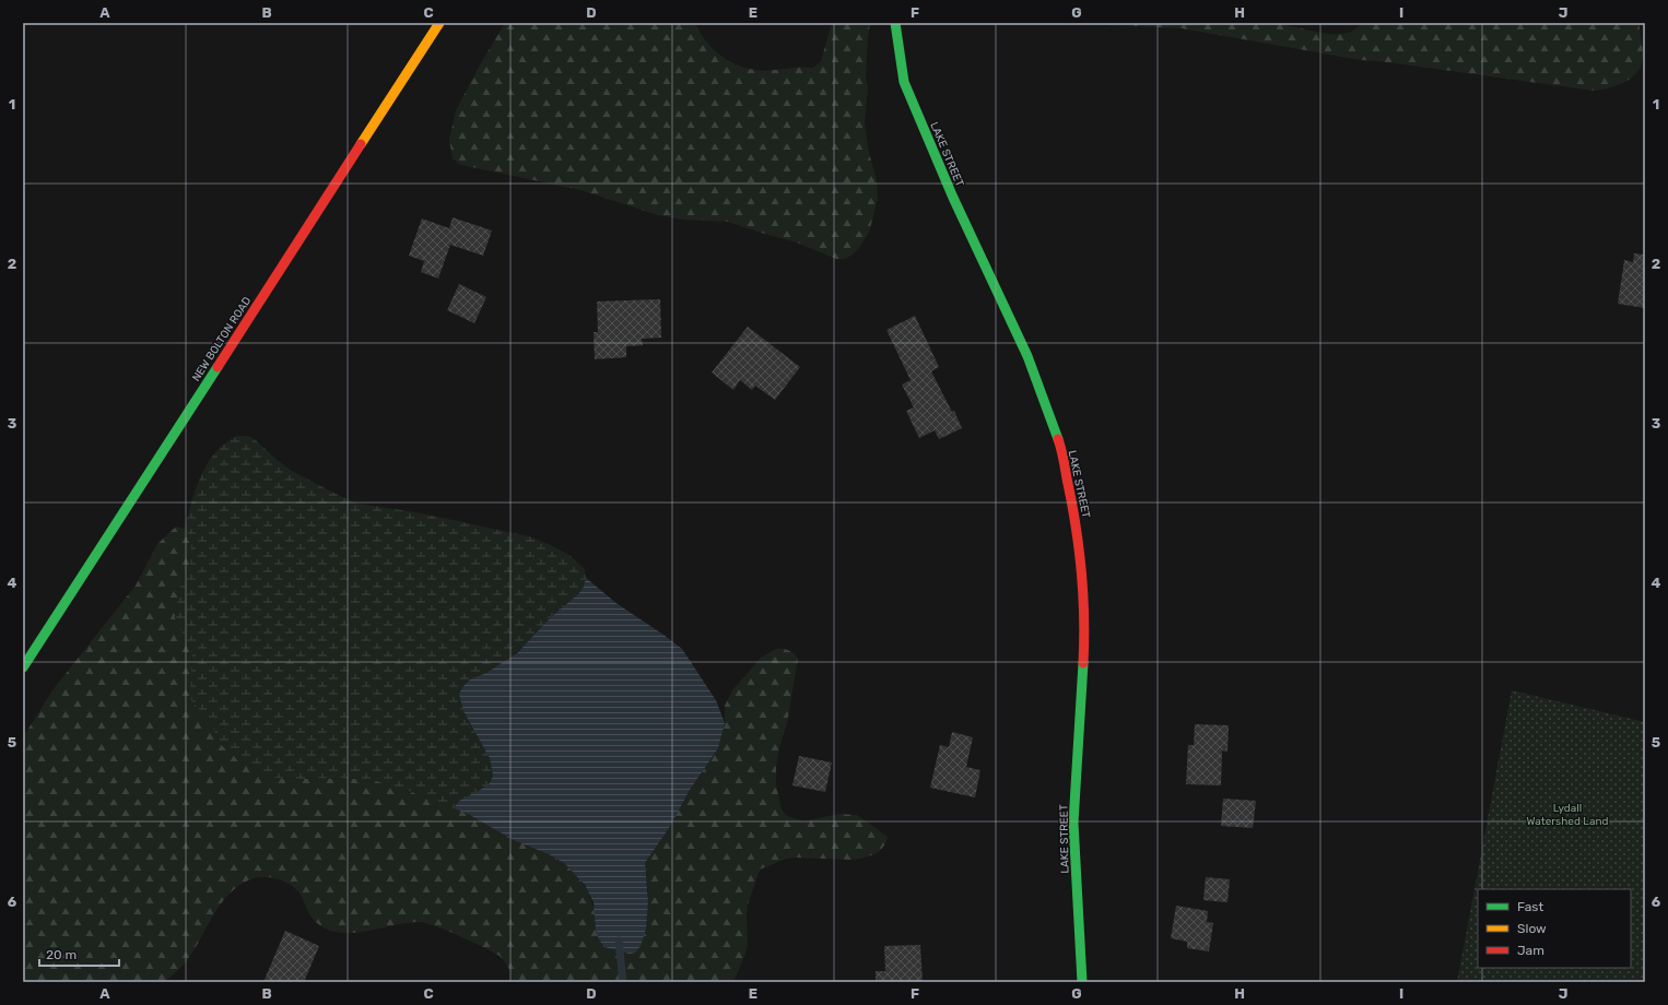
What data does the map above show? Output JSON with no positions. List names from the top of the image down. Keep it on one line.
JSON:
{"streets":{"street":["LAKE STREET","NEW BOLTON ROAD"]},"parks":["Lydall Watershed Land"],"legend":["Fast","Slow","Jam"],"scale_bar":"20 m","grid":{"columns":["A","B","C","D","E","F","G","H","I","J"],"rows":["1","2","3","4","5","6"]}}
